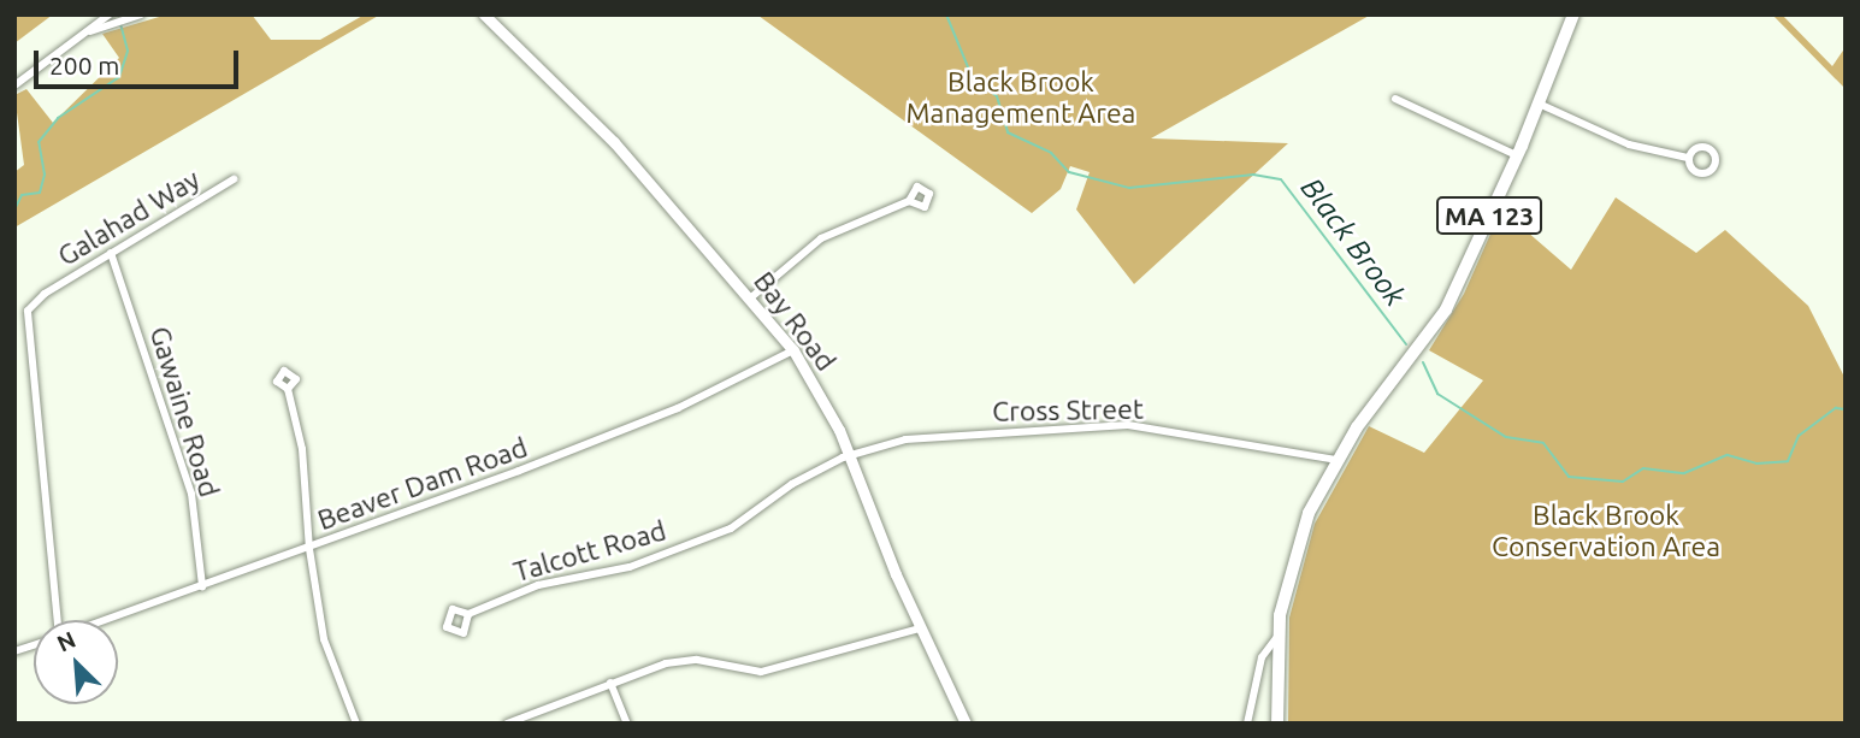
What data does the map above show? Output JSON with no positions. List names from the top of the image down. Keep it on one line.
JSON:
{"streets":{"highway":["MA 123"],"main road":["Bay Road"],"street":["Galahad Way","Cross Street","Gawaine Road","Beaver Dam Road","Talcott Road"]},"crossings":[["MA 123","Cross Street"],["Galahad Way","Gawaine Road"],["Bay Road","Cross Street"],["Bay Road","Beaver Dam Road"],["Bay Road","Talcott Road"],["Cross Street","Talcott Road"],["Gawaine Road","Beaver Dam Road"]],"water":["Black Brook"],"parks":["Black Brook Management Area","Black Brook Conservation Area"],"scale_bar":"200 m","north":"top left"}
